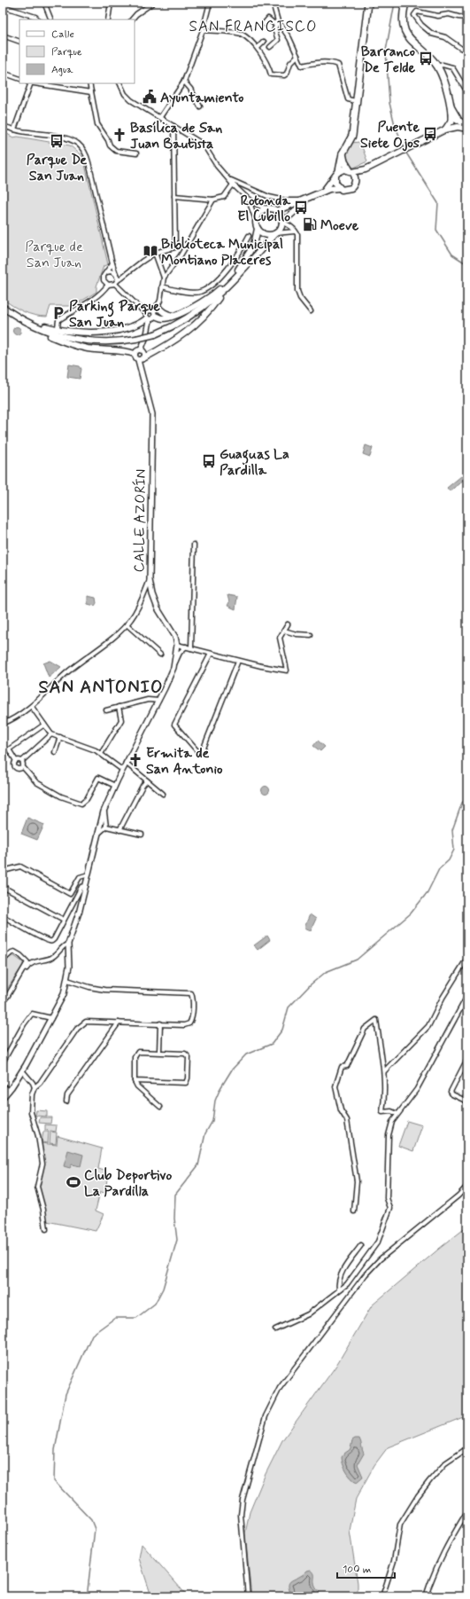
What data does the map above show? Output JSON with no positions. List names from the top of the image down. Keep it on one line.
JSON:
{"streets":{"street":["CALLE AZORÍN"]},"districts":["SAN FRANCISCO","SAN ANTONIO"],"parks":["Parque de San Juan"],"places":{"bus stop":["Barranco De Telde","Puente Siete Ojos","Parque De San Juan","Rotonda El Cubillo","Guaguas La Pardilla"],"public building":["Ayuntamiento"],"church":["Basílica de San Juan Bautista","Ermita de San Antonio"],"fuel station":["Moeve"],"library":["Biblioteca Municipal Montiano Placeres"],"parking":["Parking Parque San Juan"],"sports":["Club Deportivo La Pardilla"]},"legend":["Calle","Parque","Agua"],"scale_bar":"100 m"}
